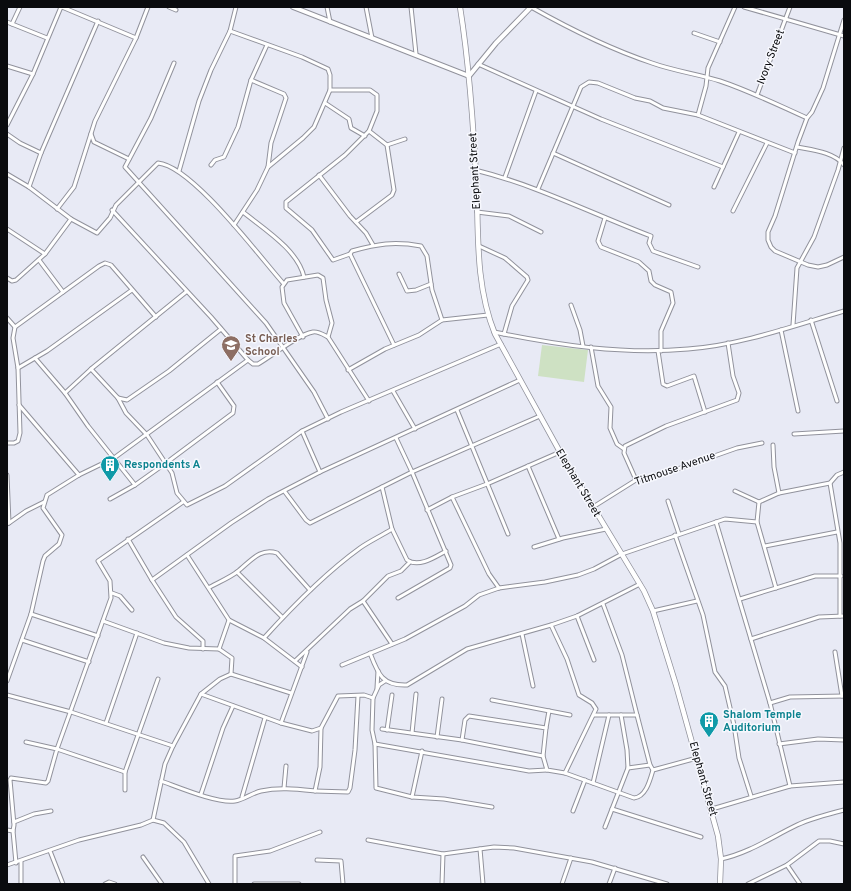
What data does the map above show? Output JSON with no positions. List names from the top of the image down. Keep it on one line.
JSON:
{"streets":{"main road":["Elephant Street"],"street":["Ivory Street","Titmouse Avenue"]},"crossings":[["Elephant Street","Titmouse Avenue"]],"places":{"school or university":["St Charles School"],"building":["Respondents A","Shalom Temple Auditorium"]}}
